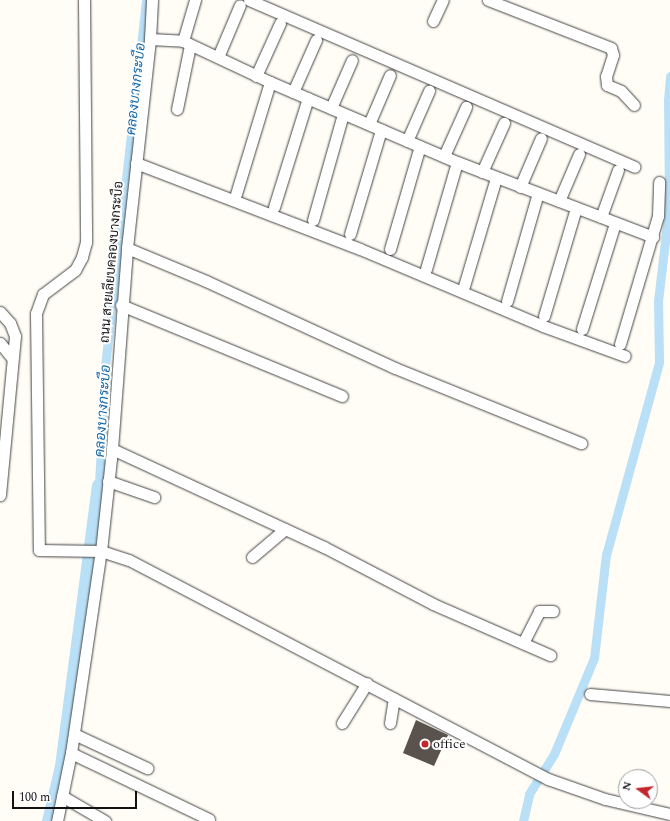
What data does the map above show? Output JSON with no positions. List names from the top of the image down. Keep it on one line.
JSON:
{"streets":{"street":["ถนน สายเลียบคลองบางกระบือ"]},"water":["คลองบางกระบือ"],"places":["office"],"scale_bar":"100 m","north":"left"}
